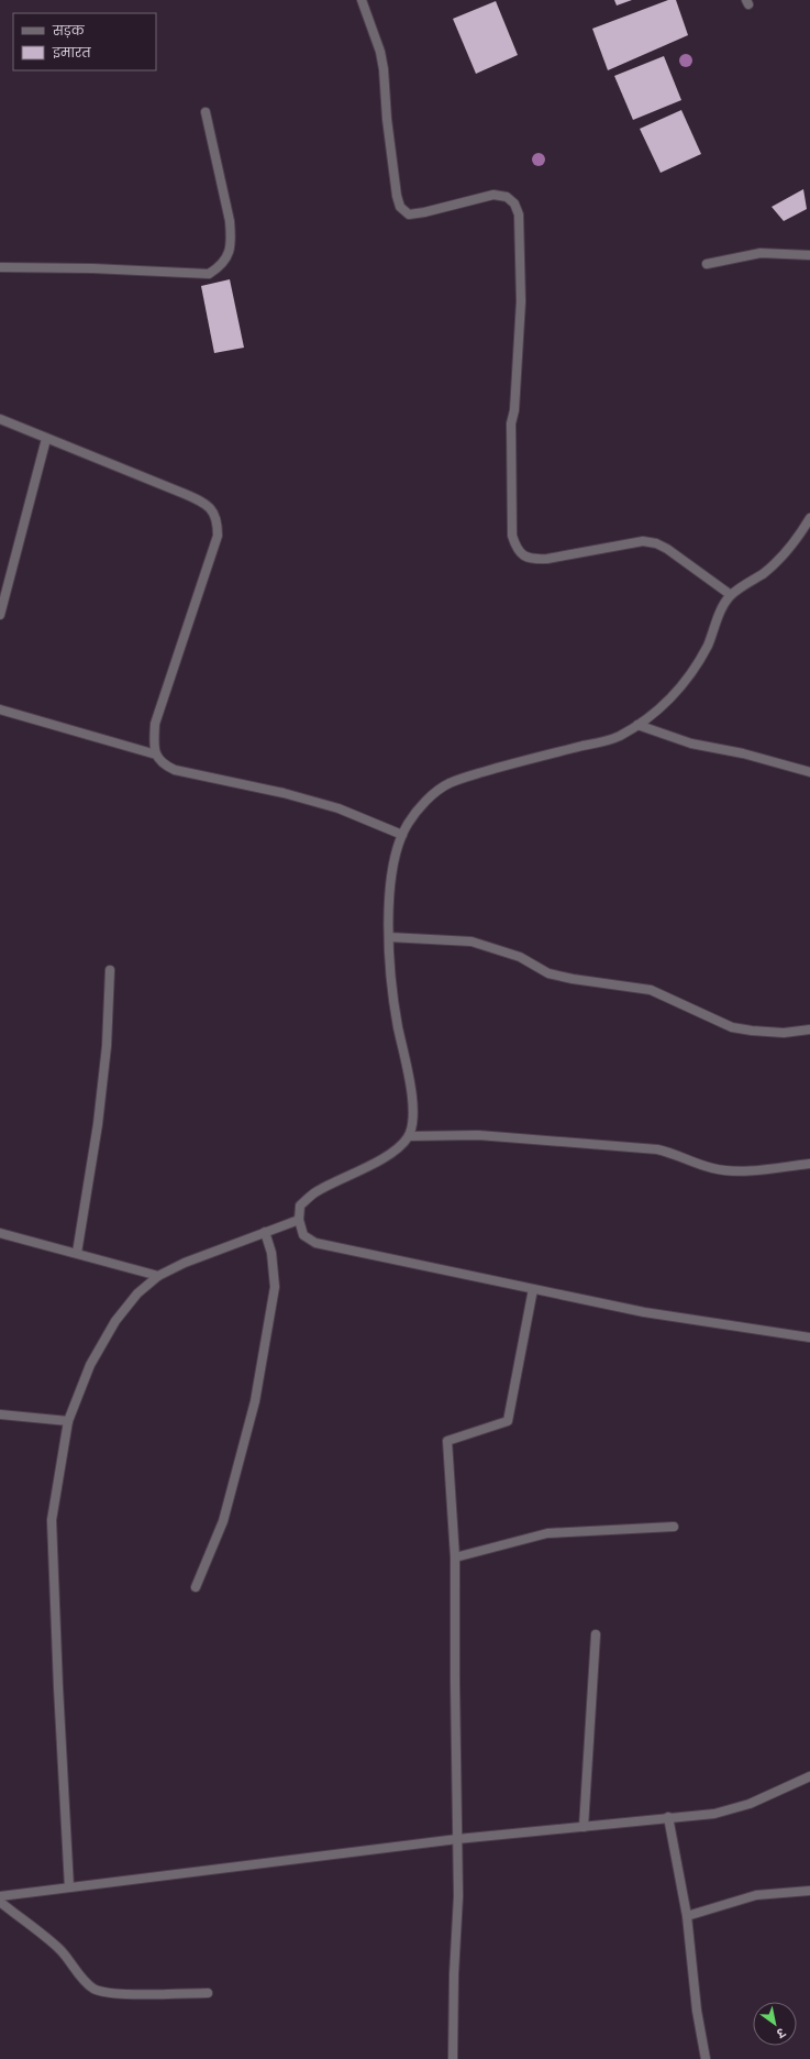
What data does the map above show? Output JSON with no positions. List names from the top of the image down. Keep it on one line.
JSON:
{"legend":["सड़क","इमारत"],"north":"bottom right"}
